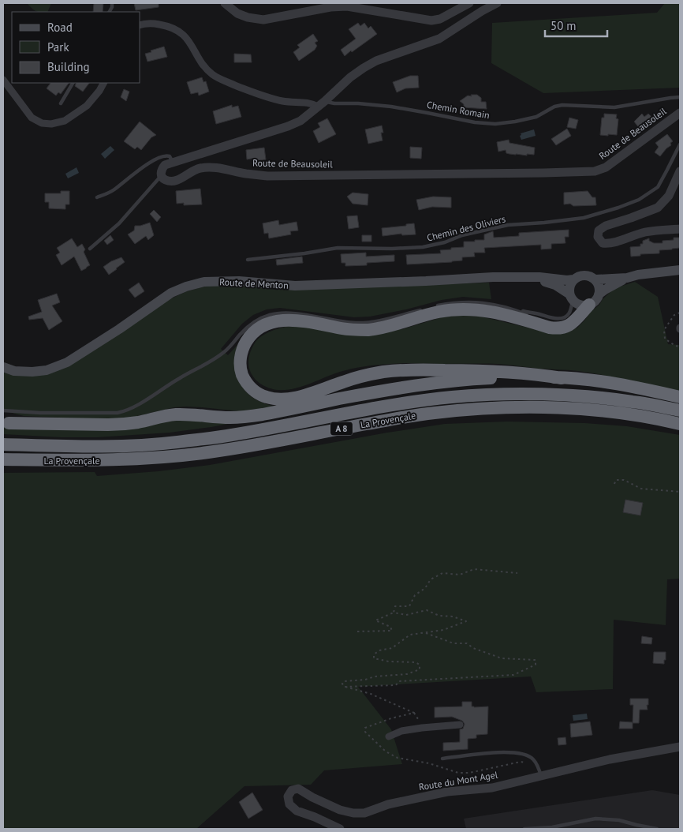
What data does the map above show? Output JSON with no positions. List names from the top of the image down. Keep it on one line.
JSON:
{"streets":{"highway":["La Provençale","A 8"],"main road":["Route de Menton"],"street":["Route de Beausoleil","Route du Mont Agel"],"lane":["Chemin Romain","Chemin des Oliviers"]},"legend":["Road","Park","Building"],"scale_bar":"50 m"}
